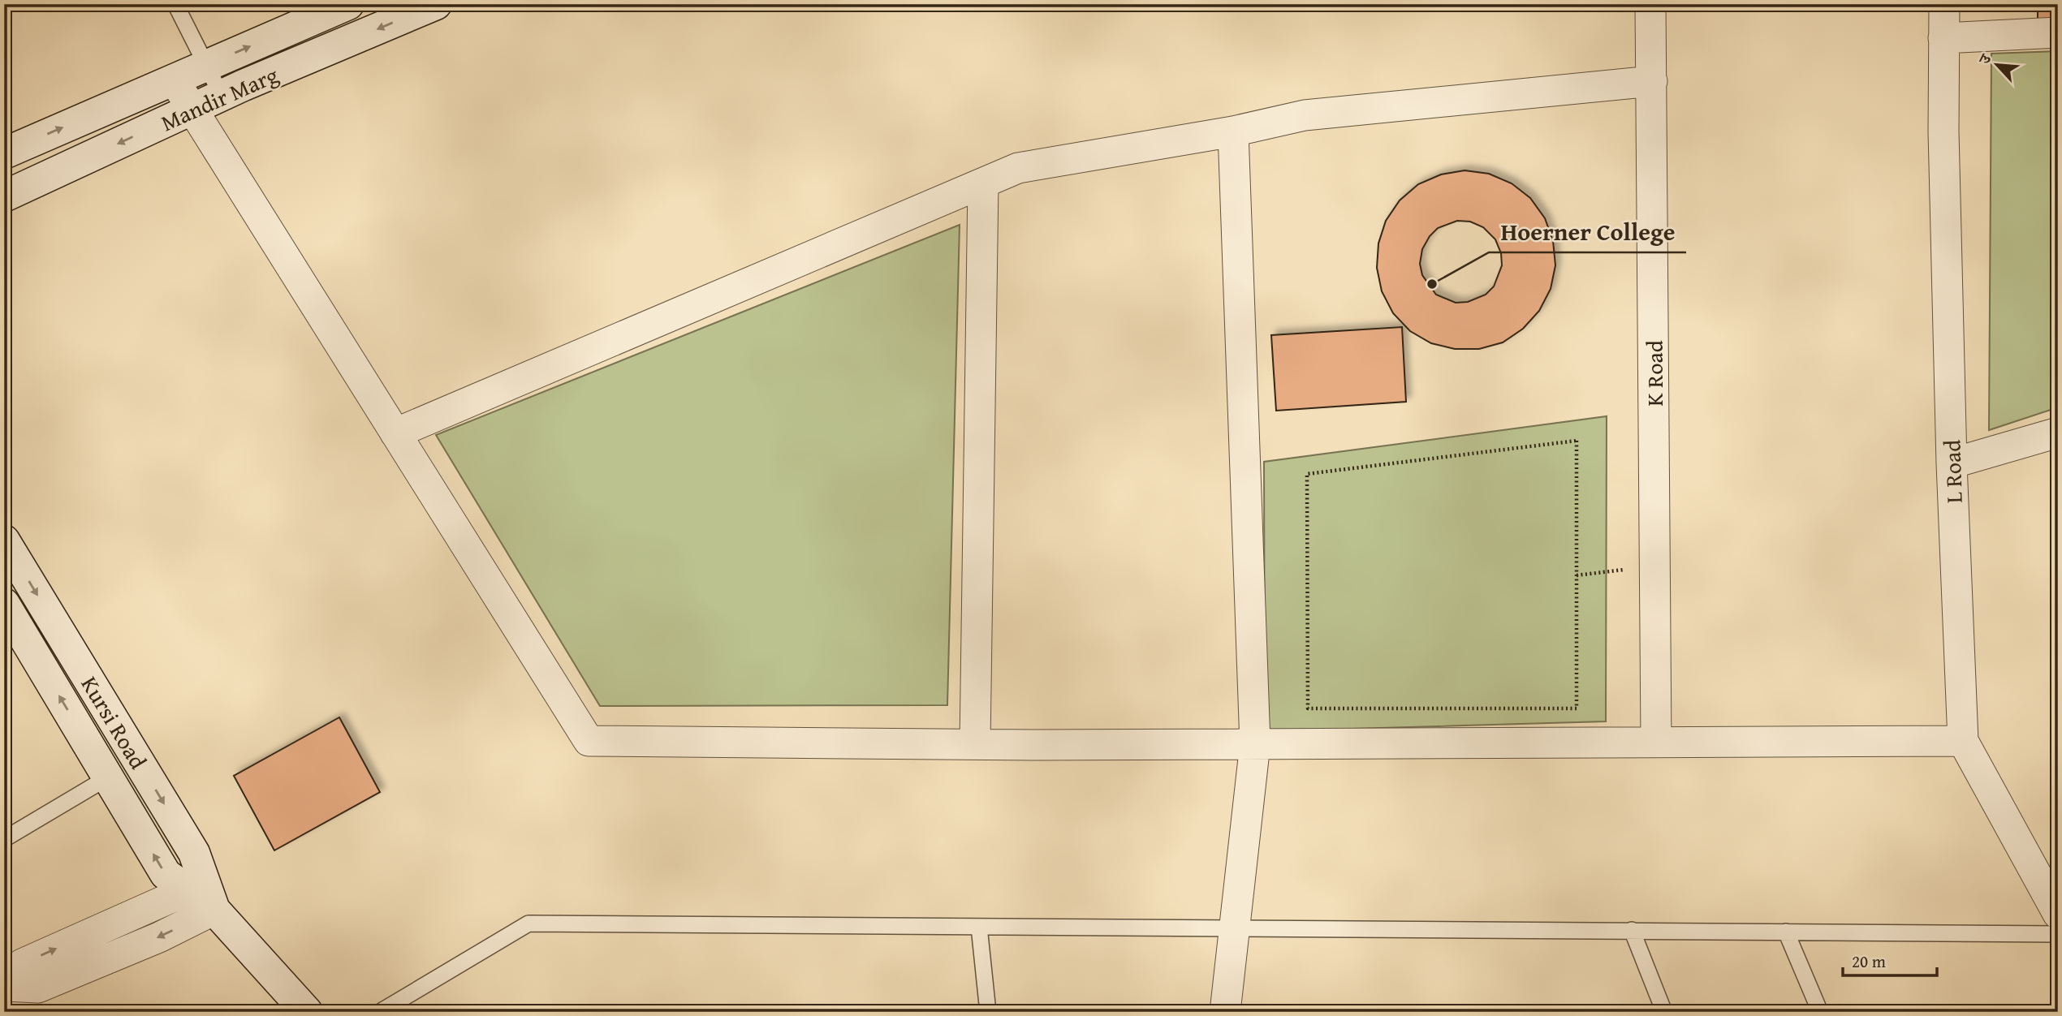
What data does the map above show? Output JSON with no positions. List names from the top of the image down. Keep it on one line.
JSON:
{"streets":{"main road":["Mandir Marg","Kursi Road"],"street":["K Road","L Road"]},"places":["Hoerner College"],"scale_bar":"20 m","north":"top left"}
